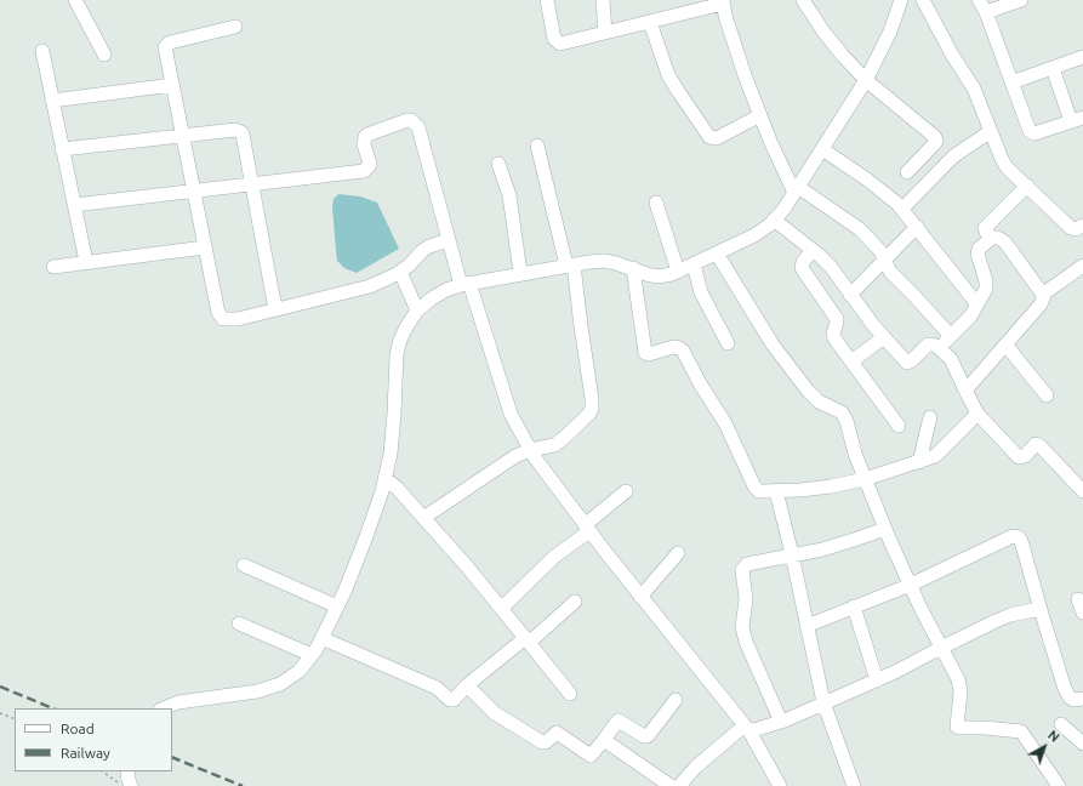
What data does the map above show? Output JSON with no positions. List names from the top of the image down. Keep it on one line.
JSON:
{"legend":["Road","Railway"],"north":"top right"}
